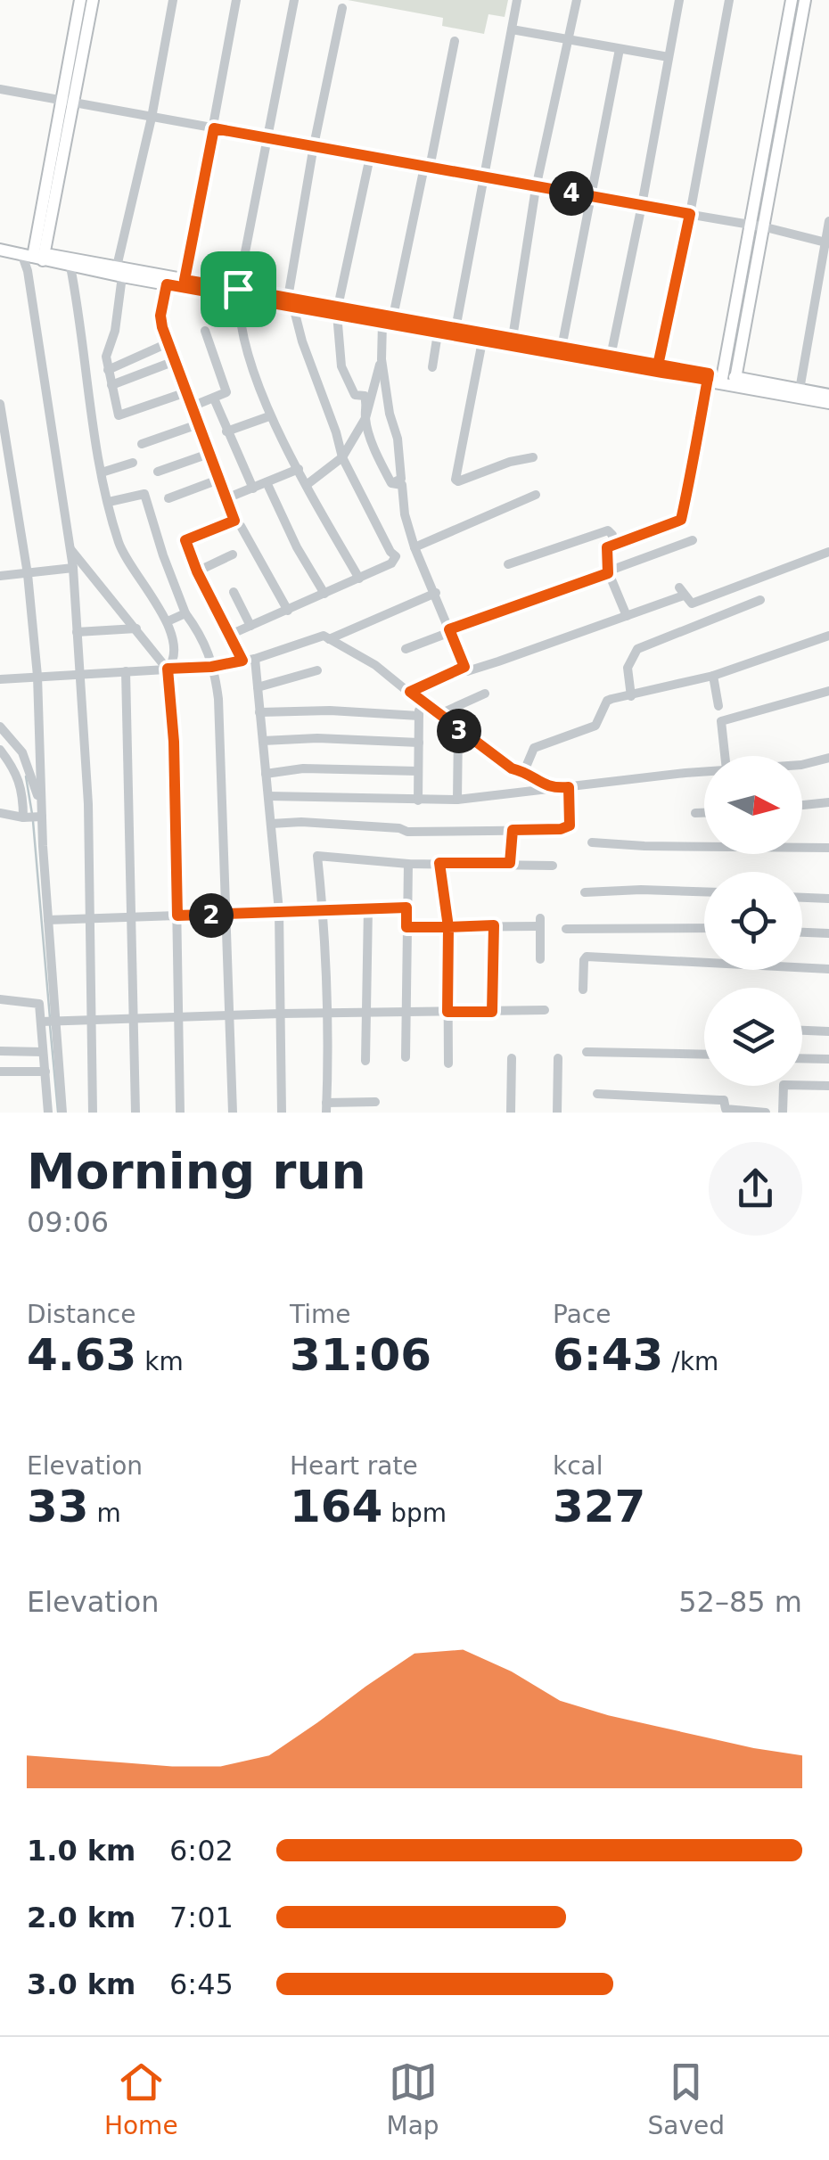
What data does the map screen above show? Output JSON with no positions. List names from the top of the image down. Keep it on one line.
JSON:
{"north":"right","page":{"pins":["4","3","2"],"heading":["Morning run","09:06"],"stats":[["Distance","4.63 km"],["Time","31:06"],["Pace","6:43 /km"],["Elevation","33 m"],["Heart rate","164 bpm"],["kcal","327"]],"chart":["Elevation","52–85 m"],"list":[{"name":"1.0 km","note":"6:02"},{"name":"2.0 km","note":"7:01"},{"name":"3.0 km","note":"6:45"}],"tabs":["Home","Map","Saved"]}}
